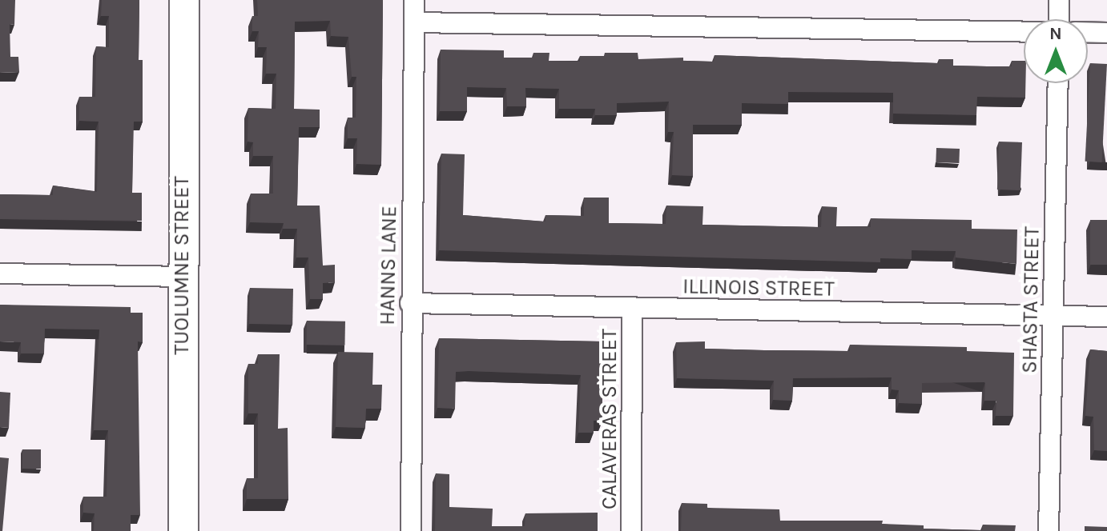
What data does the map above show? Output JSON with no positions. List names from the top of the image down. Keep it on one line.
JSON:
{"streets":{"main road":["TUOLUMNE STREET"],"street":["HANNS LANE","ILLINOIS STREET","SHASTA STREET","CALAVERAS STREET"]},"crossings":[["HANNS LANE","ILLINOIS STREET"],["ILLINOIS STREET","SHASTA STREET"],["ILLINOIS STREET","CALAVERAS STREET"]],"north":"top"}
